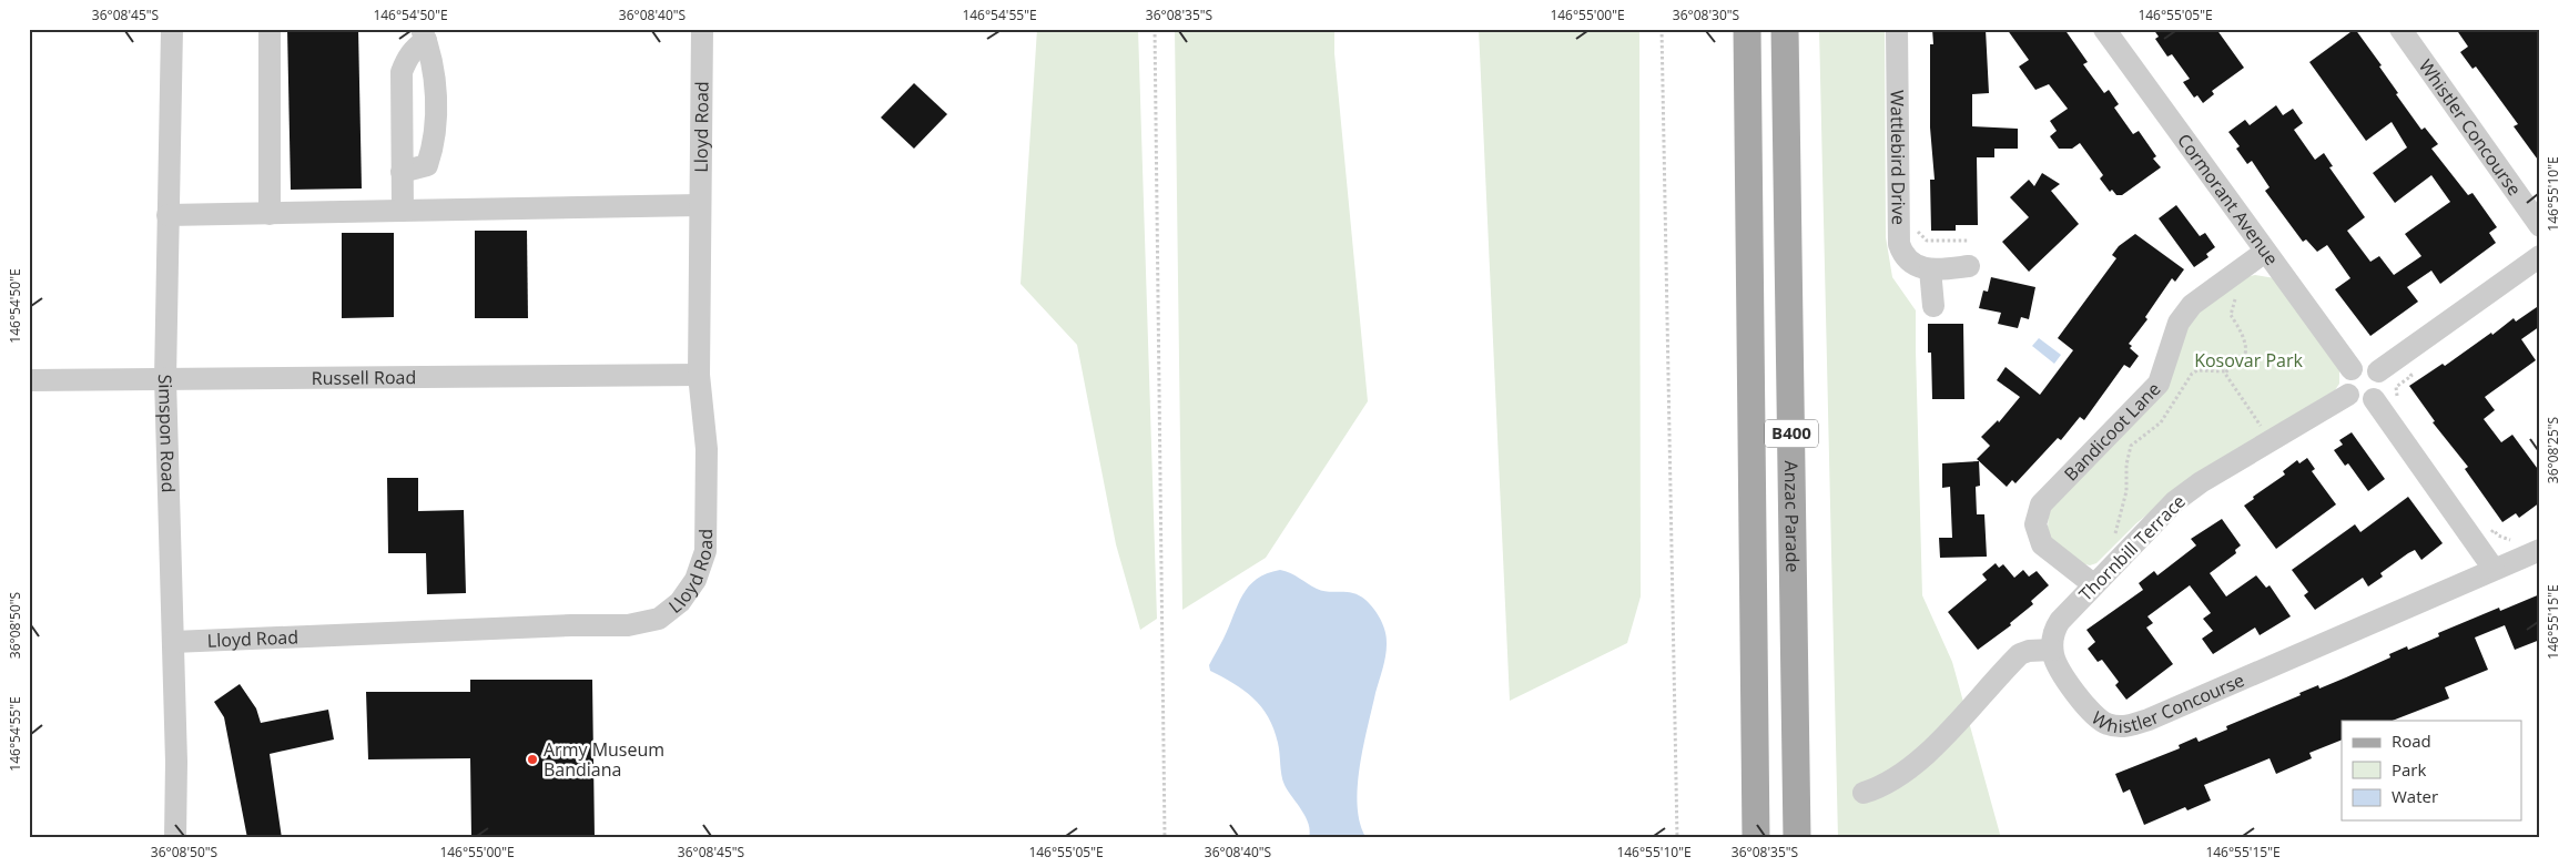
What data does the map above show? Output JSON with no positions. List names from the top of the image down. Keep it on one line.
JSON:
{"streets":{"main road":["B400","Anzac Parade"],"street":["Lloyd Road","Whistler Concourse","Wattlebird Drive","Cormorant Avenue","Russell Road","Bandicoot Lane","Simspon Road","Thornbill Terrace"]},"crossings":[["Lloyd Road","Russell Road"],["Lloyd Road","Simspon Road"],["Whistler Concourse","Thornbill Terrace"],["Cormorant Avenue","Bandicoot Lane"],["Cormorant Avenue","Thornbill Terrace"],["Russell Road","Simspon Road"],["Bandicoot Lane","Thornbill Terrace"]],"parks":["Kosovar Park"],"places":["Army Museum Bandiana"],"legend":["Road","Park","Water"],"coordinates":["36°08'45\"S","146°54'50\"E","36°08'40\"S","146°54'55\"E","36°08'35\"S","146°55'00\"E","36°08'30\"S","146°55'05\"E","146°55'10\"E","36°08'25\"S","146°55'15\"E","36°08'50\"S"]}
